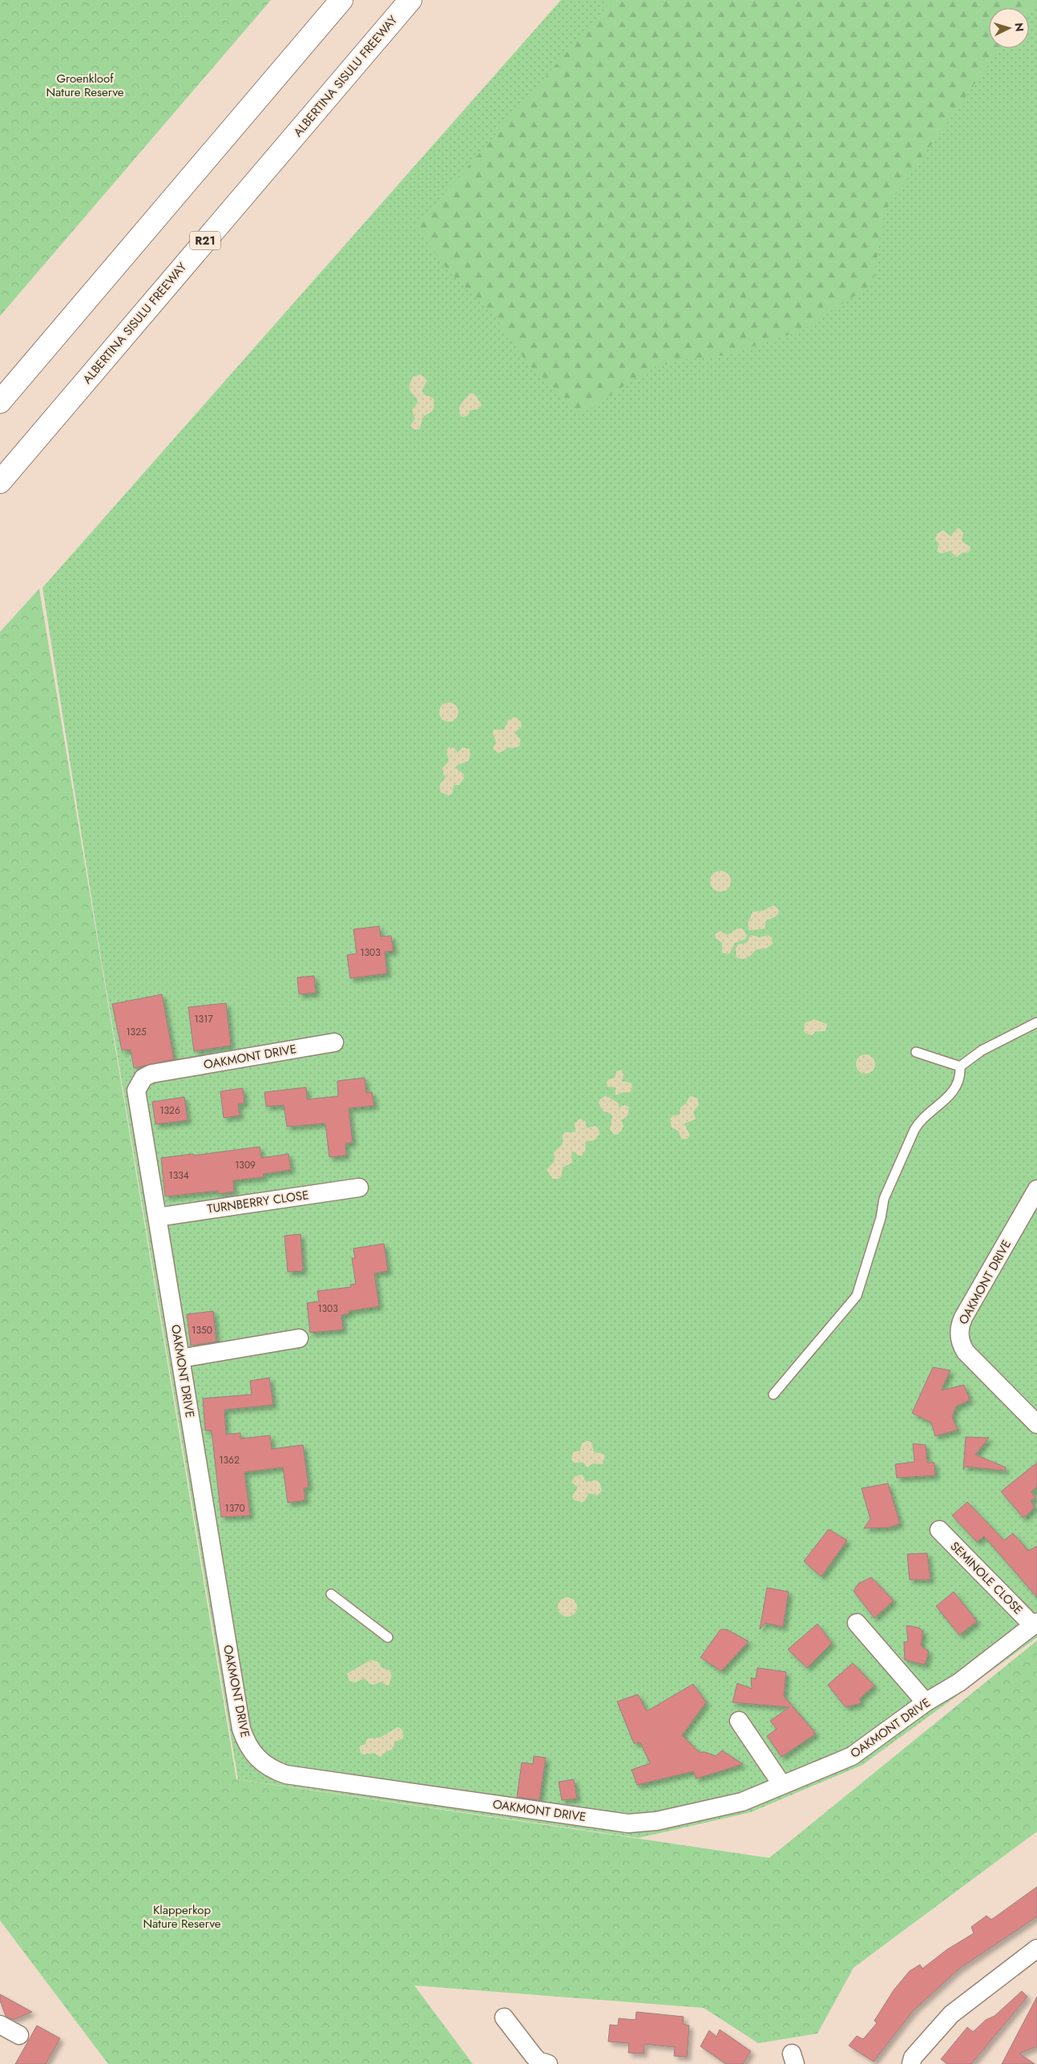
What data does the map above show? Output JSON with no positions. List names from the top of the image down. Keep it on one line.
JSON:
{"streets":{"highway":["ALBERTINA SISULU FREEWAY","R21"],"street":["OAKMONT DRIVE","TURNBERRY CLOSE","SEMINOLE CLOSE"]},"crossings":[["OAKMONT DRIVE","TURNBERRY CLOSE"],["OAKMONT DRIVE","SEMINOLE CLOSE"]],"parks":["Groenkloof Nature Reserve","Klapperkop Nature Reserve"],"house_numbers":["1303","1317","1325","1326","1309","1334","1303","1350","1362","1370"],"north":"right"}
